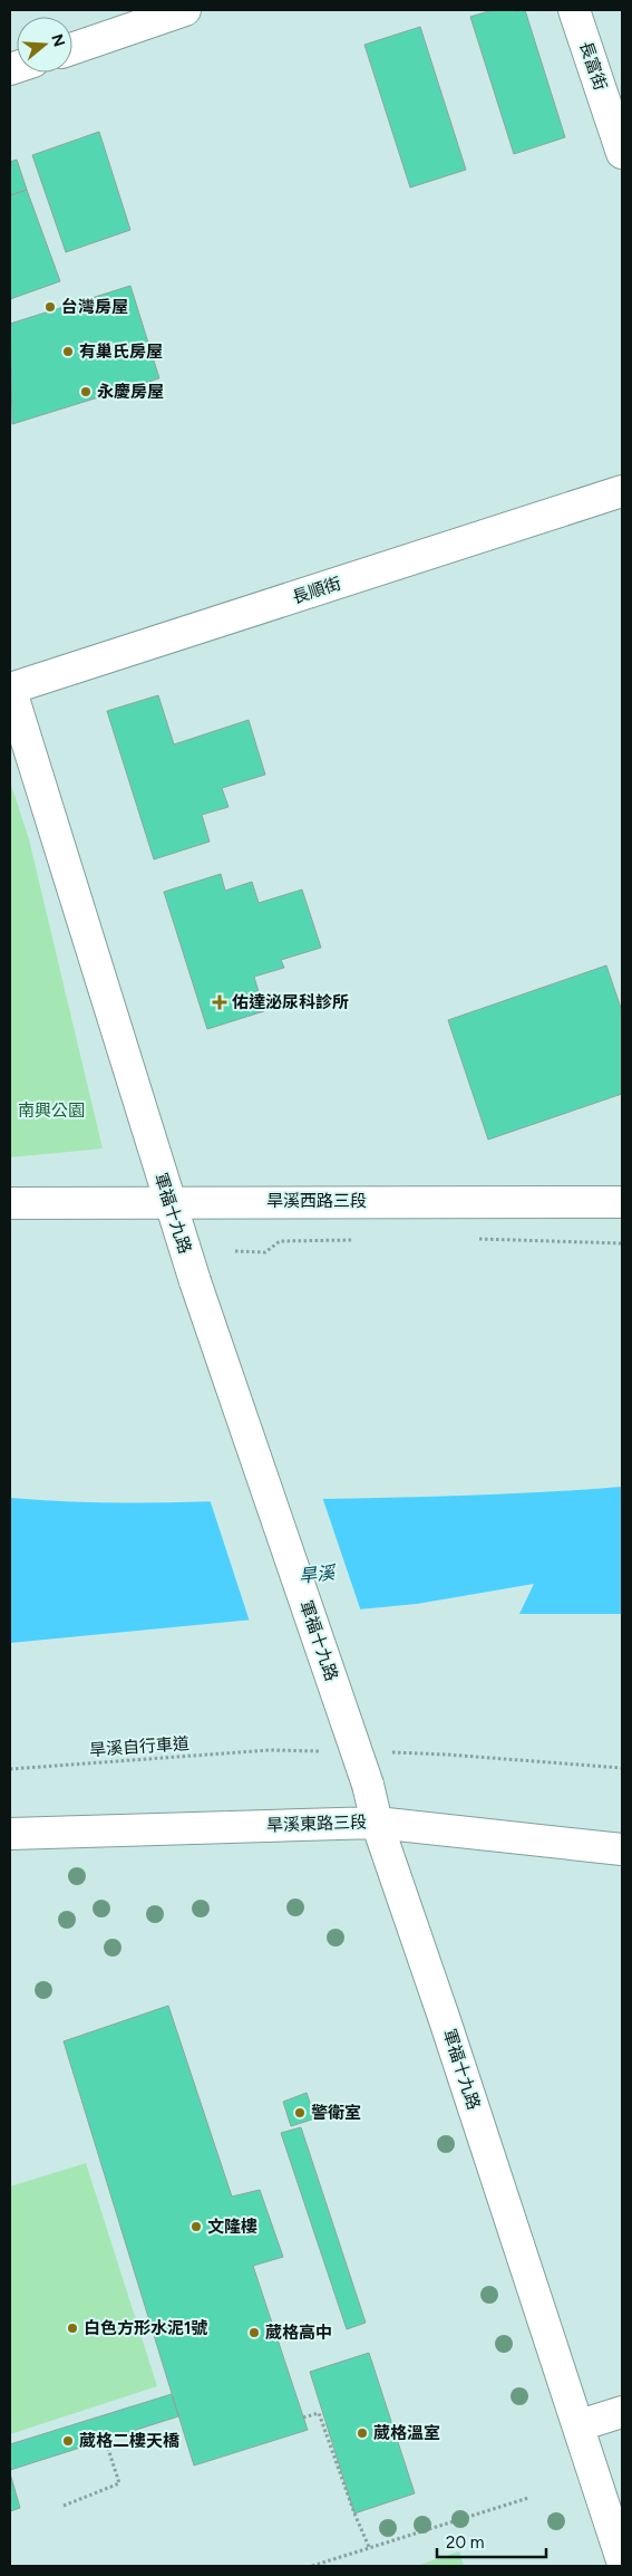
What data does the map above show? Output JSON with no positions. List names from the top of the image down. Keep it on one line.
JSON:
{"streets":{"street":["長富街","長順街","旱溪西路三段","軍福十九路","旱溪東路三段"],"path":["旱溪自行車道"]},"crossings":[["長順街","軍福十九路"],["旱溪西路三段","軍福十九路"],["軍福十九路","旱溪東路三段"]],"water":["旱溪"],"parks":["南興公園"],"places":{"other":["台灣房屋","有巢氏房屋","永慶房屋","警衛室","文隆樓","白色方形水泥1號","葳格高中","葳格溫室","葳格二樓天橋"],"health":["佑達泌尿科診所"]},"scale_bar":"20 m","north":"right"}
